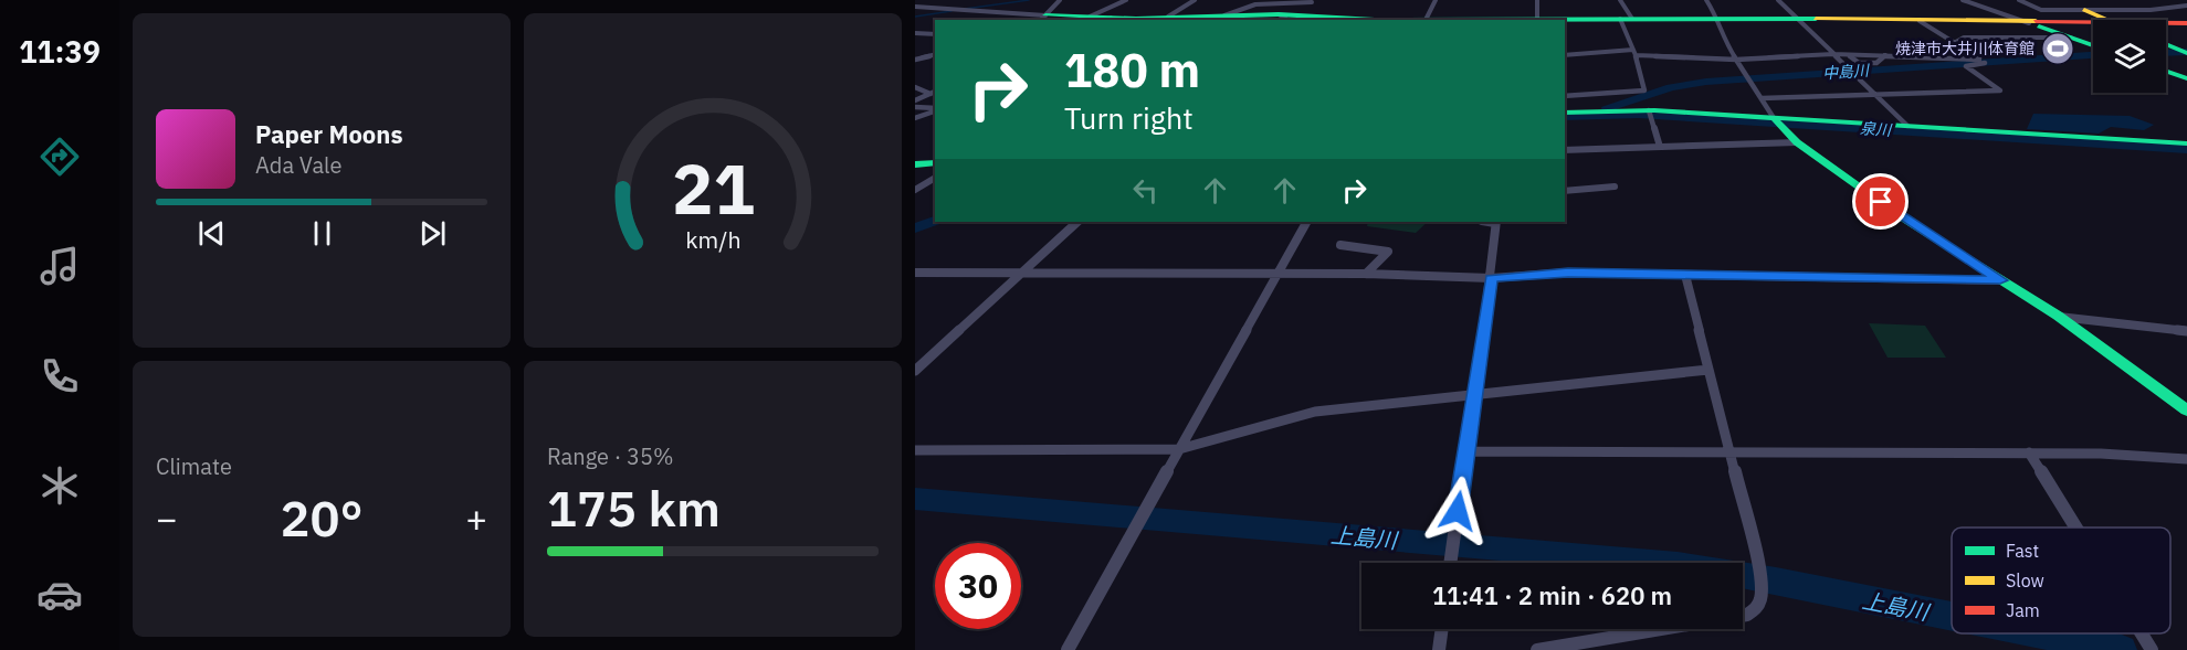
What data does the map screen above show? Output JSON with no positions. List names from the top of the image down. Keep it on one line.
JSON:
{"water":["中島川","泉川","上島川"],"places":{"sports":["焼津市大井川体育館"]},"legend":["Fast","Slow","Jam"],"page":{"tabs":"11:39","turn":["180 m","Turn right"],"song":["Paper Moons","Ada Vale"],"tile":["Climate",["Range · 35%","175 km"]],"heat":["−","20°","+"],"limit":"30","trip":"11:41 · 2 min · 620 m","gauge":["21","km/h"]}}
